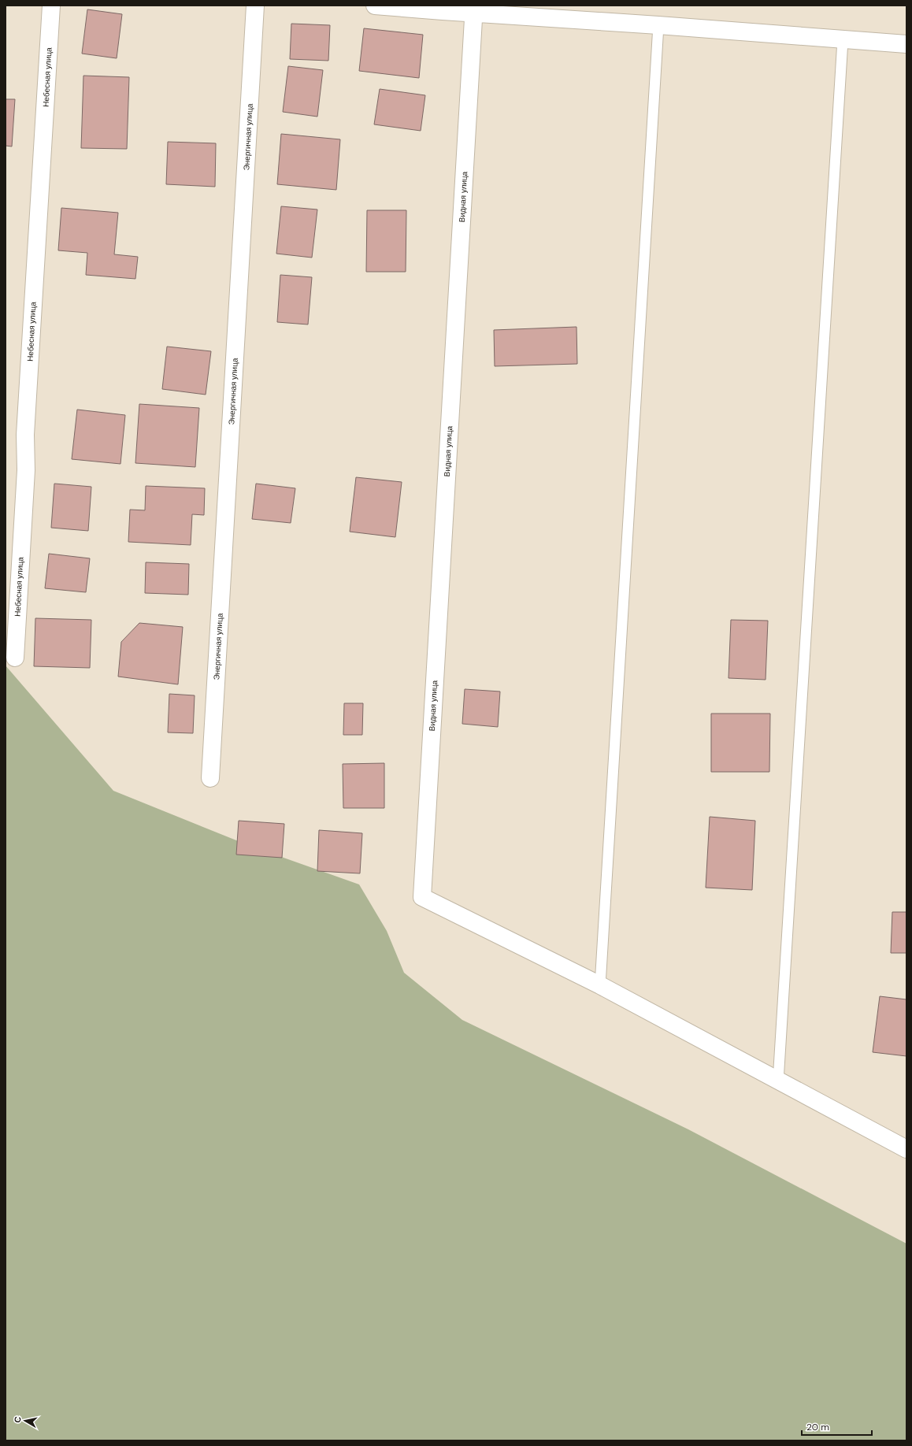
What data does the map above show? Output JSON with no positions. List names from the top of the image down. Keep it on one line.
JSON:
{"streets":{"street":["Небесная улица","Энергичная улица","Видная улица"]},"scale_bar":"20 m","north":"left"}
